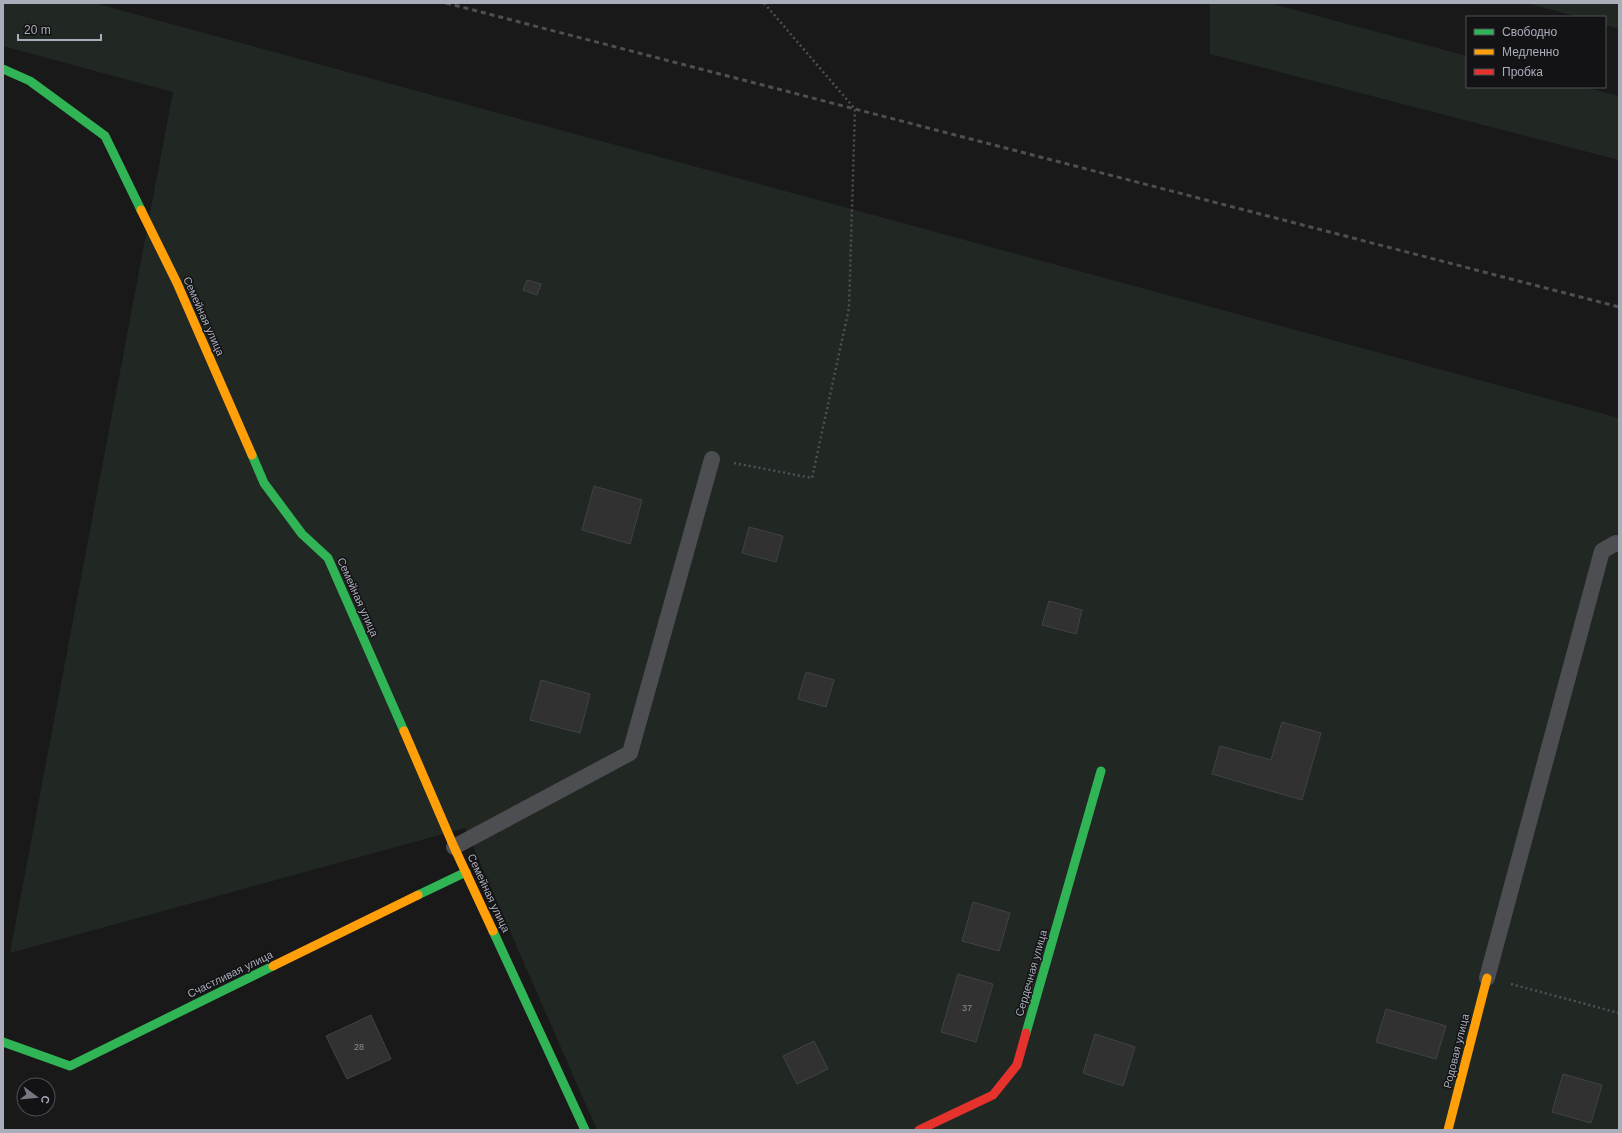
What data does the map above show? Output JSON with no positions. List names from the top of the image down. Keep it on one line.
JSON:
{"streets":{"street":["Семейная улица","Сердечная улица","Счастливая улица","Родовая улица"]},"crossings":[["Семейная улица","Счастливая улица"]],"house_numbers":["37","28"],"legend":["Свободно","Медленно","Пробка"],"scale_bar":"20 m","north":"right"}
